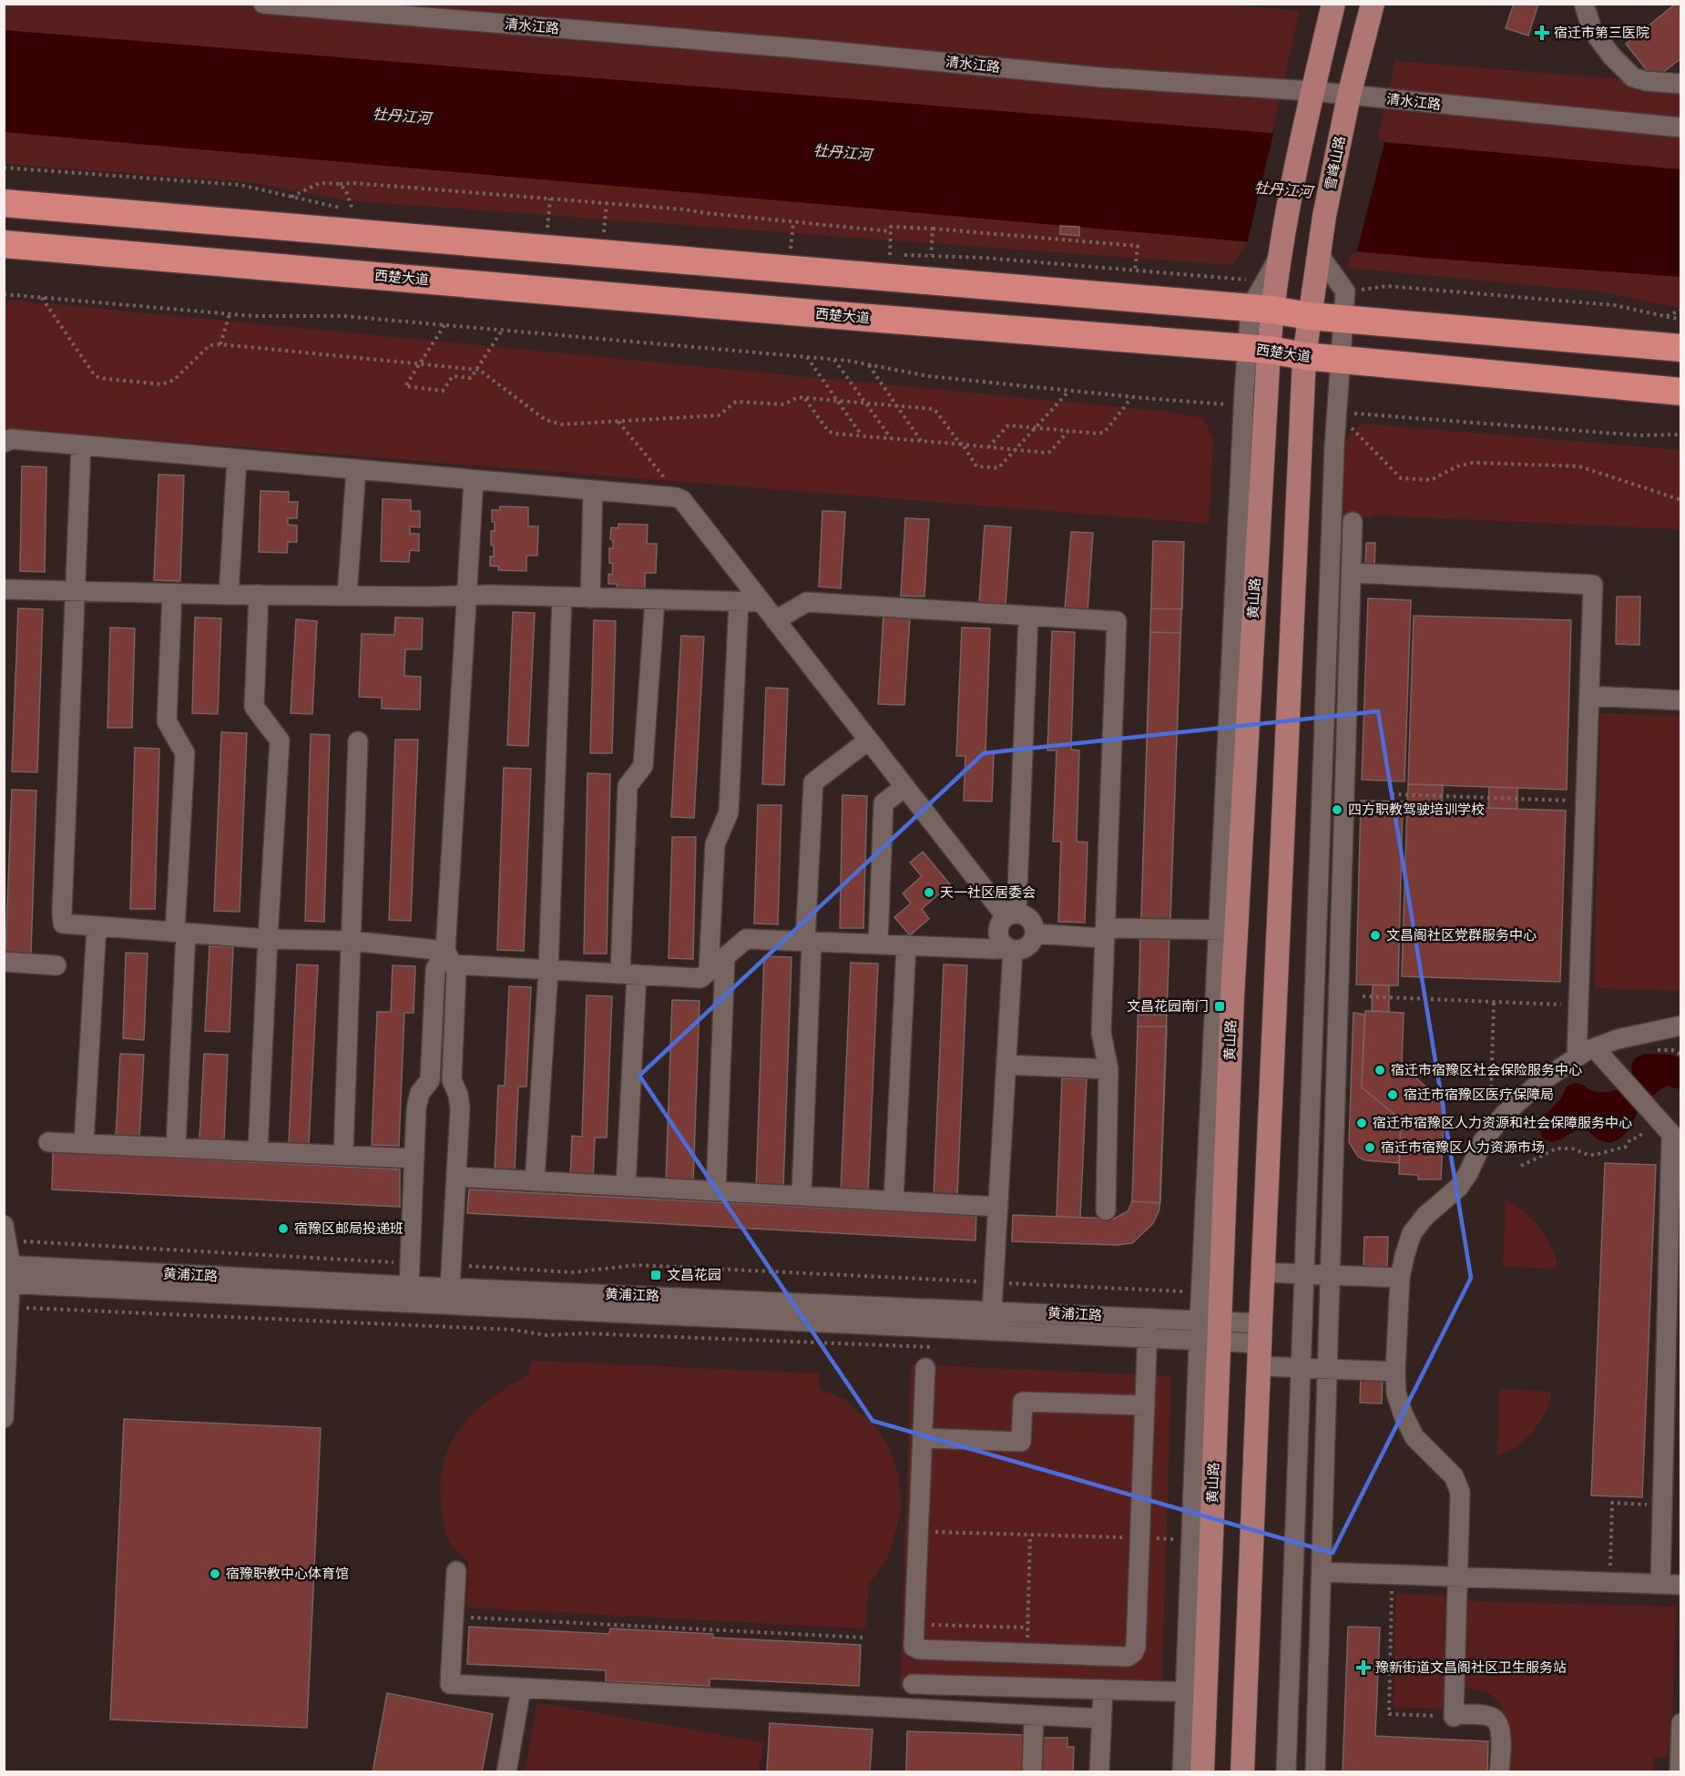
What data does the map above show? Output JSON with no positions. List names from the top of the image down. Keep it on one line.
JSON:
{"streets":{"highway":["西楚大道"],"main road":["雪峰山路","黄山路"],"street":["清水江路","黄浦江路"]},"crossings":[["清水江路","雪峰山路"],["雪峰山路","西楚大道"],["西楚大道","黄山路"],["黄山路","黄浦江路"]],"water":["牡丹江河"],"places":{"health":["宿迁市第三医院","豫新街道文昌阁社区卫生服务站"],"other":["四方职教驾驶培训学校","天一社区居委会","文昌阁社区党群服务中心","宿迁市宿豫区社会保险服务中心","宿迁市宿豫区医疗保障局","宿迁市宿豫区人力资源和社会保障服务中心","宿迁市宿豫区人力资源市场","宿豫区邮局投递班","宿豫职教中心体育馆"],"transit":["文昌花园南门","文昌花园"]}}
